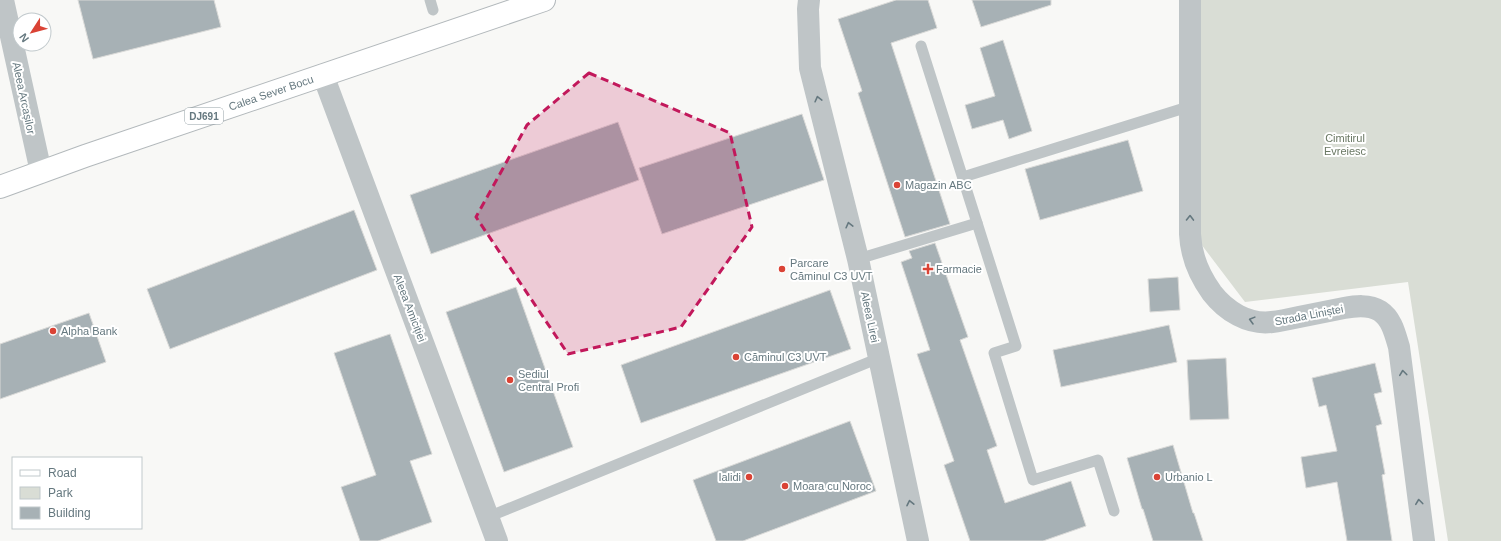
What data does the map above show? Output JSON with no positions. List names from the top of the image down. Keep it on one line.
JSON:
{"streets":{"main road":["Calea Sever Bocu","DJ691"],"street":["Aleea Arcașilor","Aleea Amiciției","Strada Liniștei","Aleea Lirei"]},"crossings":[["Calea Sever Bocu","Aleea Arcașilor"],["Calea Sever Bocu","Aleea Amiciției"]],"one_way":["Strada Liniștei","Aleea Lirei"],"parks":["Cimitirul Evreiesc"],"places":{"other":["Magazin ABC","Parcare Căminul C3 UVT","Alpha Bank","Căminul C3 UVT","Sediul Central Profi","Ialidi","Urbanio L","Moara cu Noroc"],"health":["Farmacie"]},"legend":["Road","Park","Building"],"north":"bottom left"}
